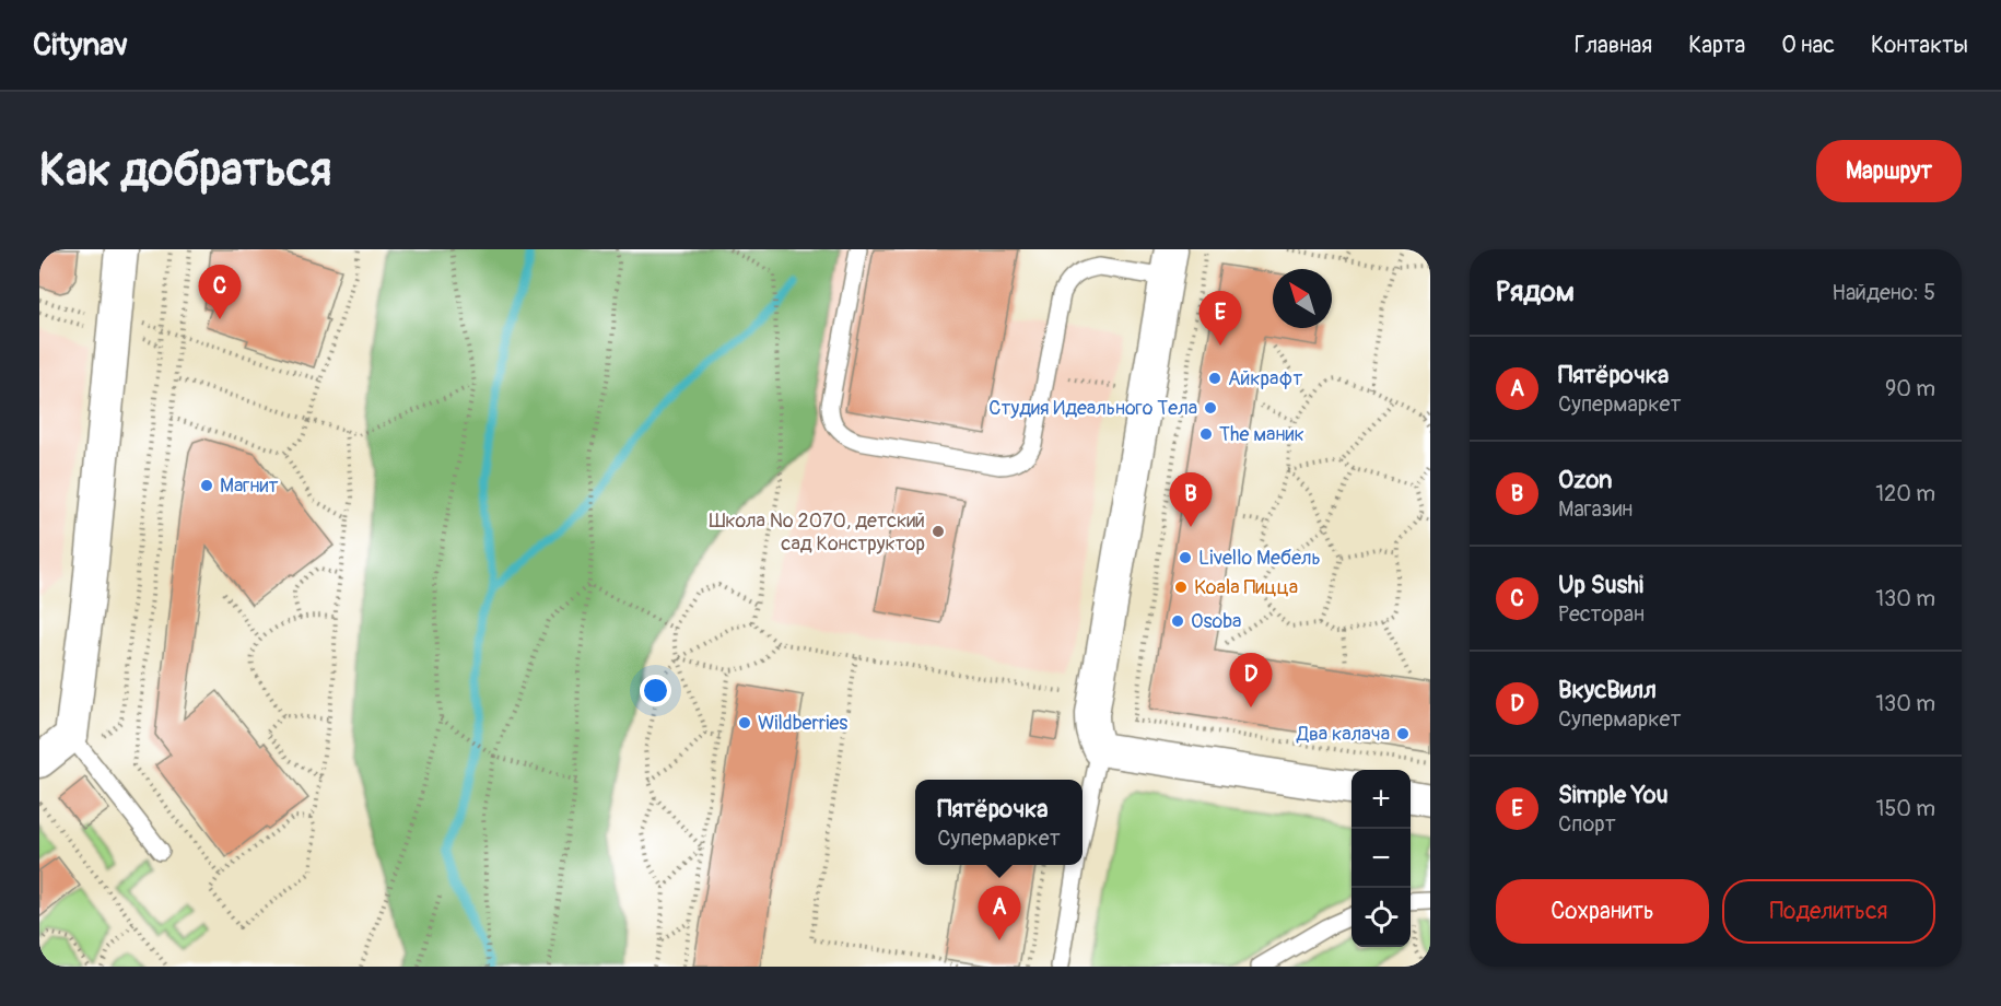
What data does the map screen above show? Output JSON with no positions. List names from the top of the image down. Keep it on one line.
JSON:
{"places":["Айкрафт","Студия Идеального Тела","The маник","Магнит","Школа № 2070, детский сад Конструктор","Livello Мебель","Koala Пицца","Osoba","Wildberries","Два калача"],"north":"top left","page":{"header":"Citynav","nav":["Главная","Карта","О нас","Контакты"],"buttons":["Маршрут",["Сохранить","Поделиться"]],"title":"Как добраться","heading":["Рядом","Найдено: 5"],"pins":["C","E","B","D","A"],"list":[{"mark":"A","name":"Пятёрочка","note":"Супермаркет","value":"90 m"},{"mark":"B","name":"Ozon","note":"Магазин","value":"120 m"},{"mark":"C","name":"Up Sushi","note":"Ресторан","value":"130 m"},{"mark":"D","name":"ВкусВилл","note":"Супермаркет","value":"130 m"},{"mark":"E","name":"Simple You","note":"Спорт","value":"150 m"}],"map_buttons":["+","−"],"popup":["Пятёрочка","Супермаркет"]}}
